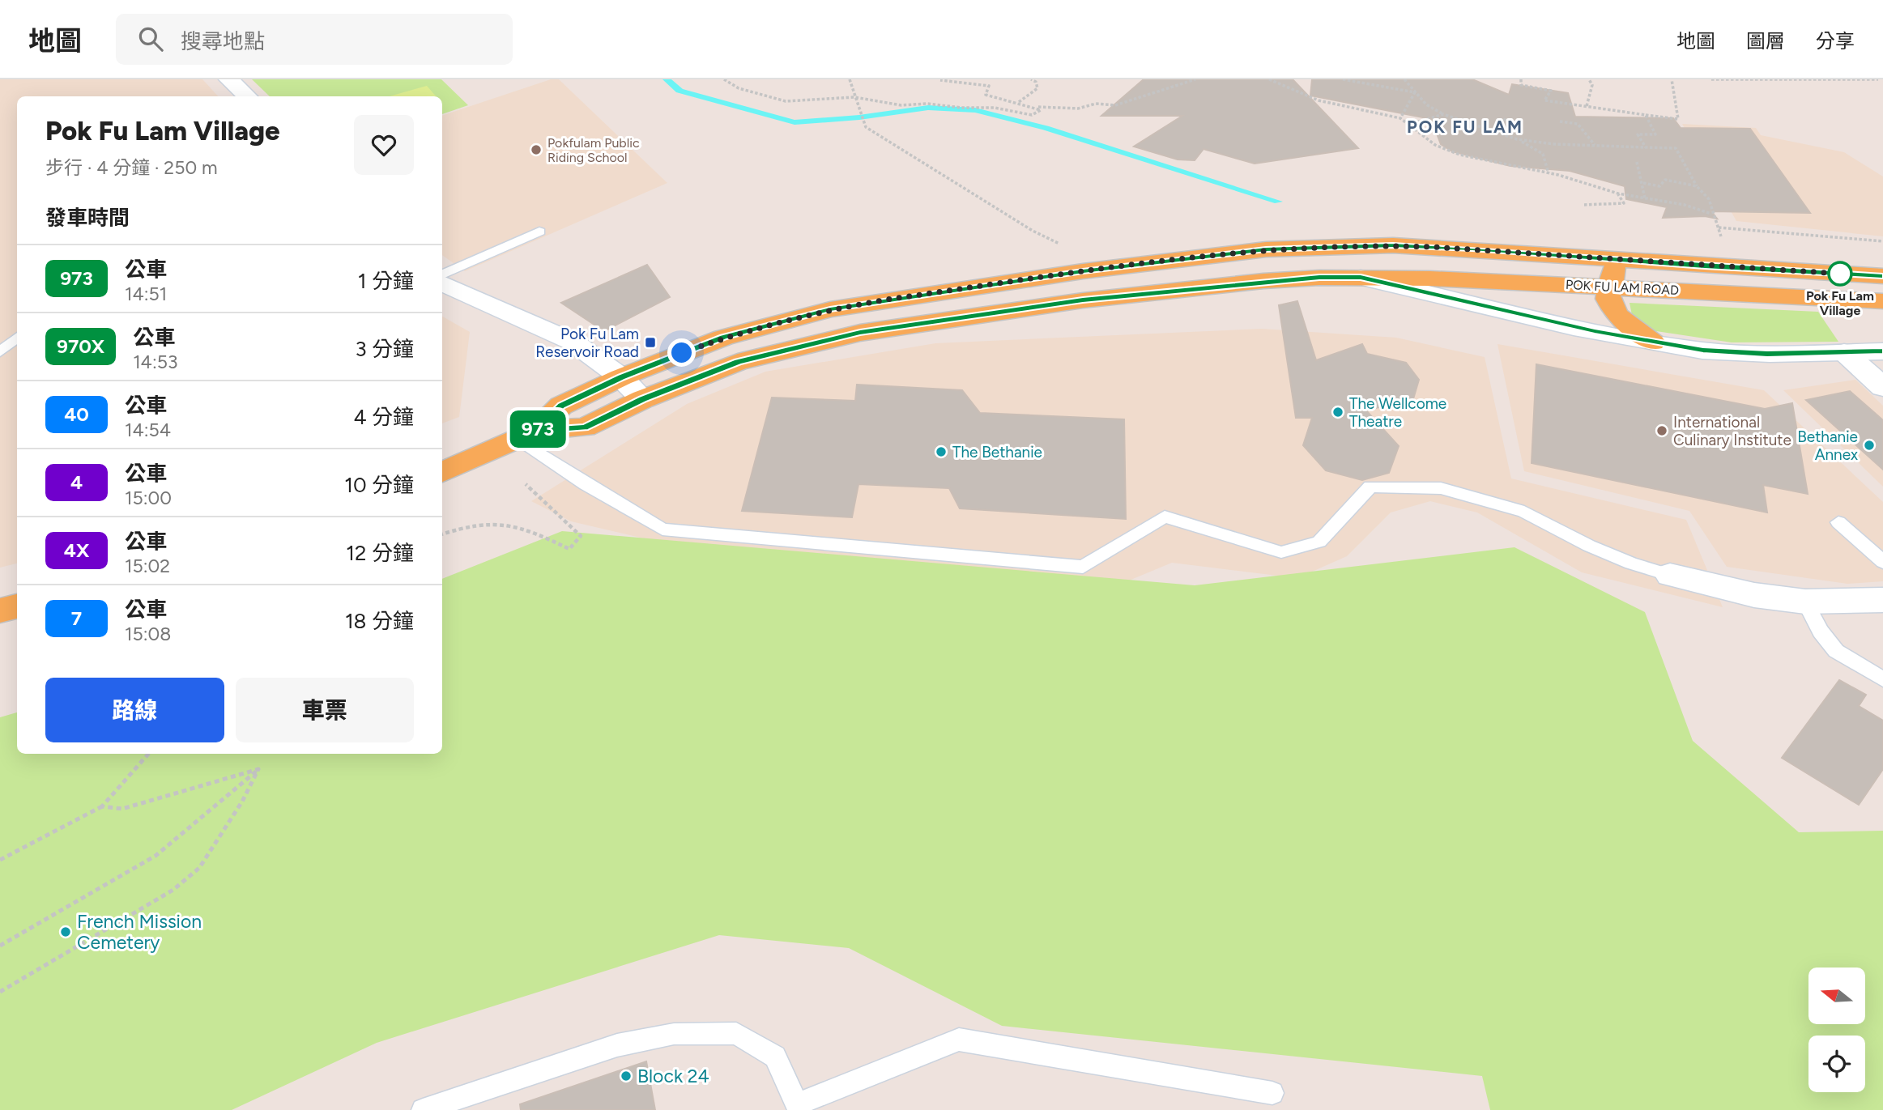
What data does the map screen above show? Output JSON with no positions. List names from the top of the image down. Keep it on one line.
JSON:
{"streets":{"main road":["POK FU LAM ROAD"]},"districts":["POK FU LAM"],"places":{"other":["Pokfulam Public Riding School","Pok Fu Lam Village","The Wellcome Theatre","International Culinary Institute","Bethanie Annex","The Bethanie","French Mission Cemetery","Block 24"],"transit":["Pok Fu Lam Reservoir Road"]},"lines":["bus line 973"],"north":"left","page":{"header":"地圖","search":"搜尋地點","nav":["地圖","圖層","分享"],"on_map":"973","heading":[["Pok Fu Lam Village","步行 · 4 分鐘 · 250 m"],"發車時間"],"list":[{"mark":"973","name":"公車","note":"14:51","value":"1 分鐘"},{"mark":"970X","name":"公車","note":"14:53","value":"3 分鐘"},{"mark":"40","name":"公車","note":"14:54","value":"4 分鐘"},{"mark":"4","name":"公車","note":"15:00","value":"10 分鐘"},{"mark":"4X","name":"公車","note":"15:02","value":"12 分鐘"},{"mark":"7","name":"公車","note":"15:08","value":"18 分鐘"}],"buttons":["路線","車票"]}}
